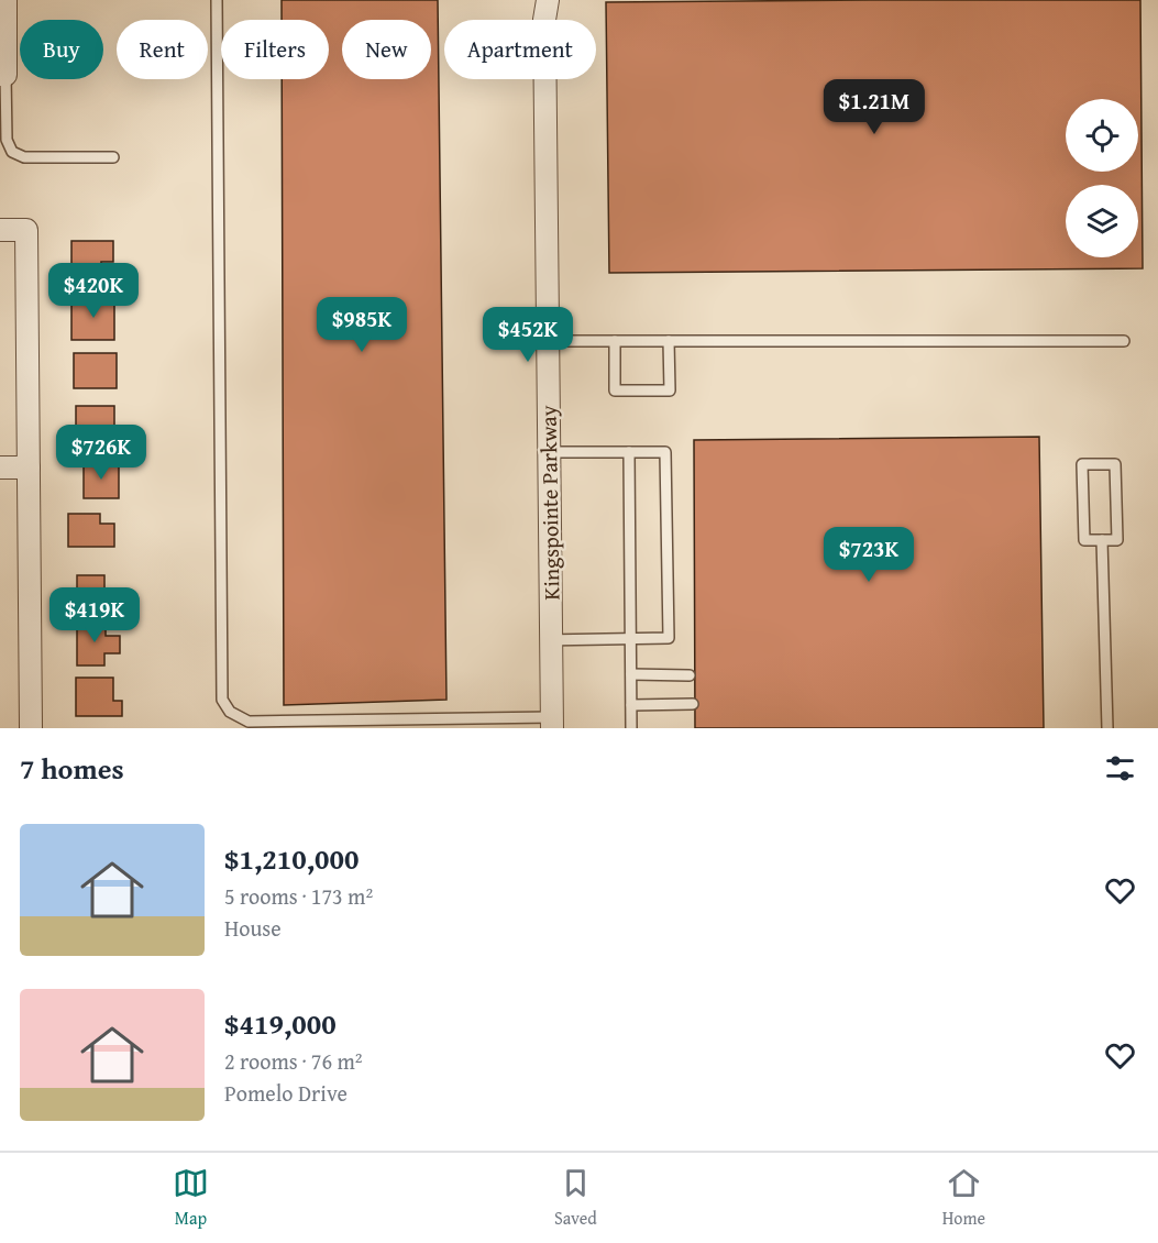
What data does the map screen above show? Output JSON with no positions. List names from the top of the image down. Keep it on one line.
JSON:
{"streets":{"street":["Kingspointe Parkway"]},"page":{"chip":["Buy","Rent","Filters","New","Apartment"],"price":["$1.21M","$420K","$985K","$452K","$726K","$723K","$419K"],"heading":"7 homes","list":[{"name":"$1,210,000","note":"5 rooms · 173 m² · House"},{"name":"$419,000","note":"2 rooms · 76 m² · Pomelo Drive"}],"tabs":["Map","Saved","Home"]}}
